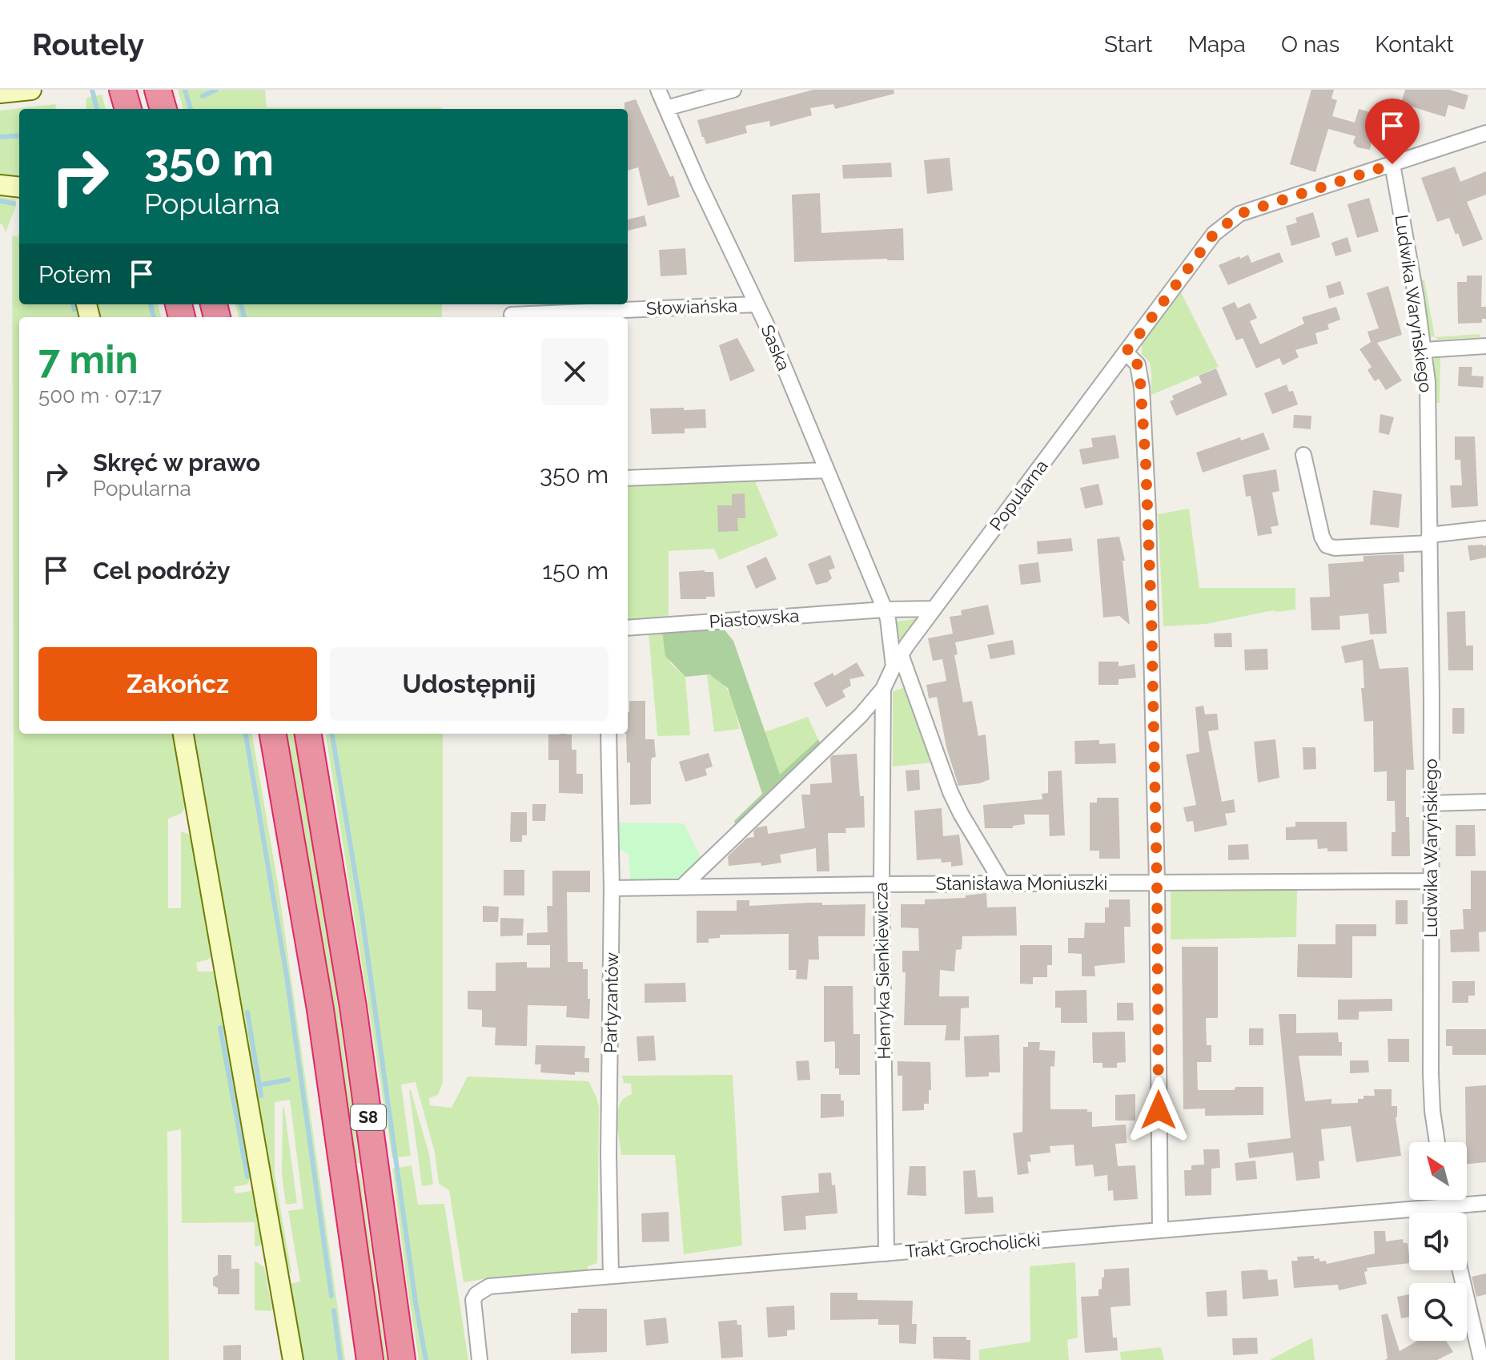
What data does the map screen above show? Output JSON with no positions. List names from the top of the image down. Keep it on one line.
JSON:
{"streets":{"highway":["S8"],"street":["Ludwika Waryńskiego","Słowiańska","Saska","Popularna","Piastowska","Stanisława Moniuszki","Henryka Sienkiewicza","Partyzantów","Trakt Grocholicki"]},"crossings":[["Ludwika Waryńskiego","Popularna"],["Ludwika Waryńskiego","Stanisława Moniuszki"],["Słowiańska","Saska"],["Saska","Popularna"],["Saska","Piastowska"],["Popularna","Piastowska"],["Popularna","Stanisława Moniuszki"],["Popularna","Henryka Sienkiewicza"],["Stanisława Moniuszki","Henryka Sienkiewicza"],["Stanisława Moniuszki","Partyzantów"],["Henryka Sienkiewicza","Trakt Grocholicki"],["Partyzantów","Trakt Grocholicki"]],"north":"top left","page":{"header":"Routely","nav":["Start","Mapa","O nas","Kontakt"],"turn":["350 m","Popularna"],"then":"Potem","heading":["7 min","500 m · 07:17"],"list":[{"name":"Skręć w prawo","note":"Popularna","value":"350 m"},{"name":"Cel podróży","value":"150 m"}],"buttons":["Zakończ","Udostępnij"]}}
